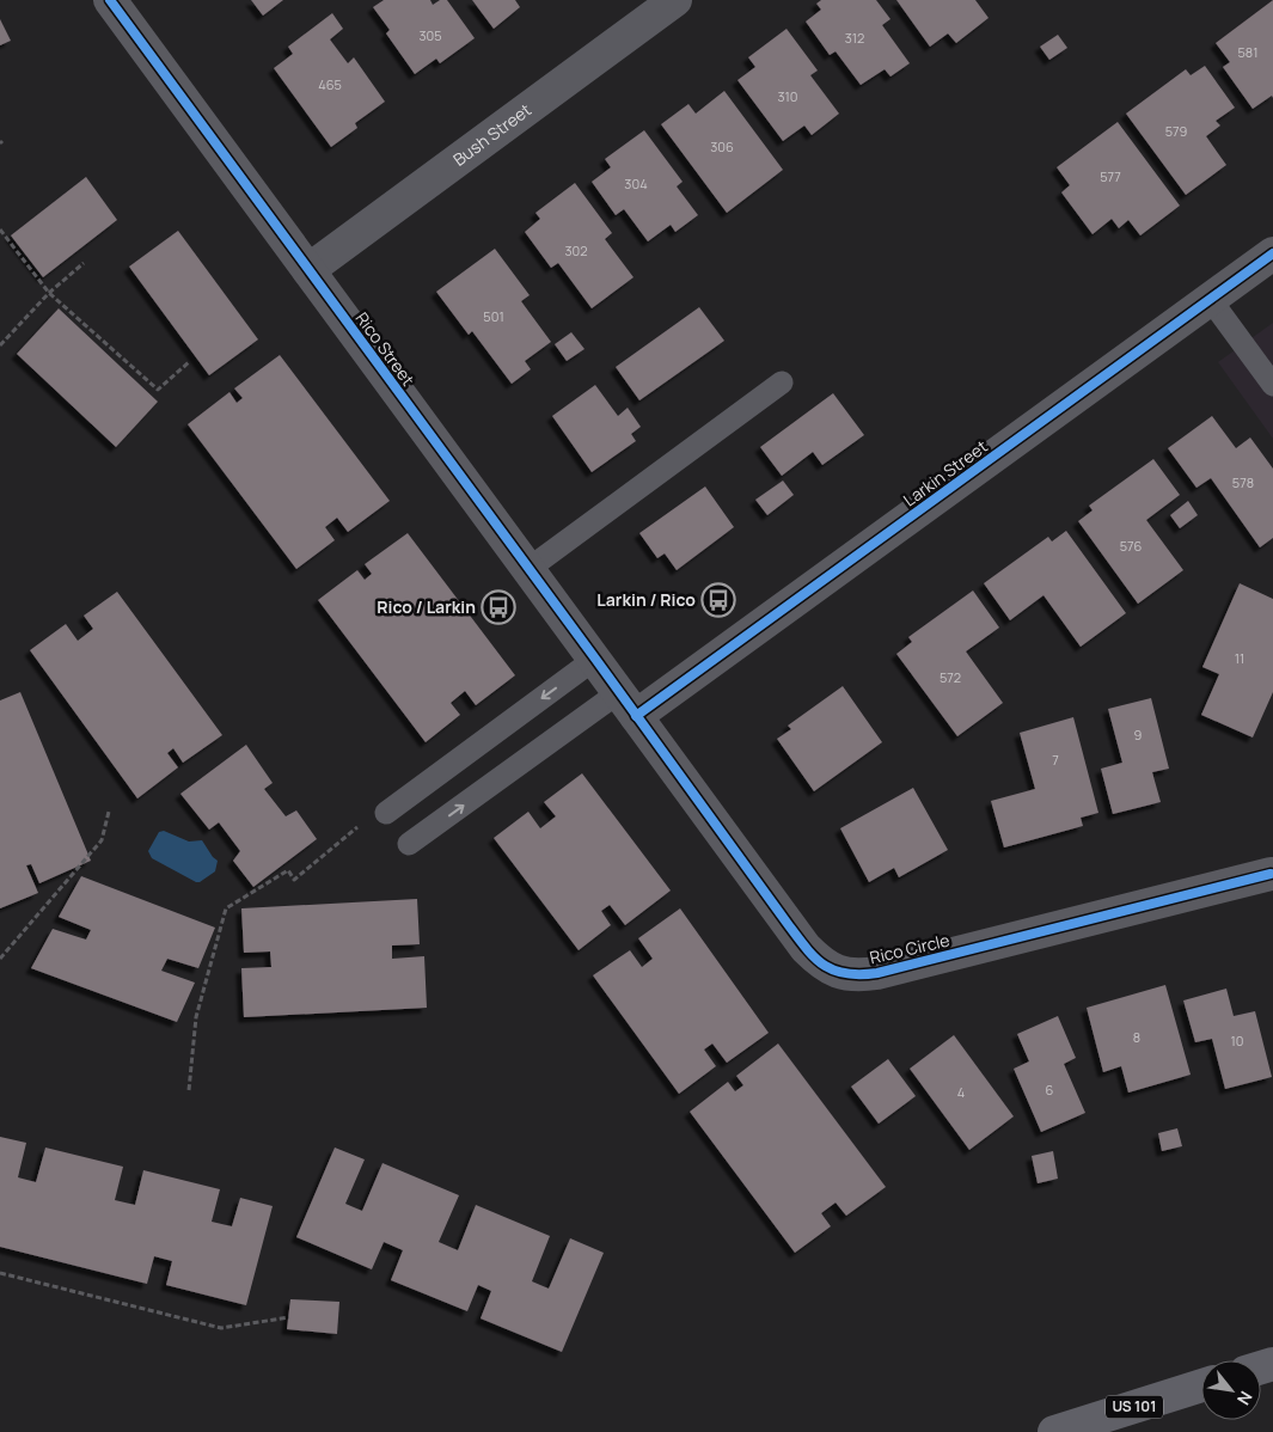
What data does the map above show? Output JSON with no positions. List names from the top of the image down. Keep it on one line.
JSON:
{"streets":{"highway":["US 101"],"street":["Bush Street","Rico Street","Larkin Street","Rico Circle"]},"crossings":[["Bush Street","Rico Street"],["Rico Street","Larkin Street"],["Rico Street","Rico Circle"],["Larkin Street","Rico Circle"]],"places":{"bus stop":["Larkin / Rico","Rico / Larkin"]},"house_numbers":["305","312","581","465","310","579","306","577","304","302","501","578","576","11","572","9","7","8","10","6","4"],"north":"bottom right"}
